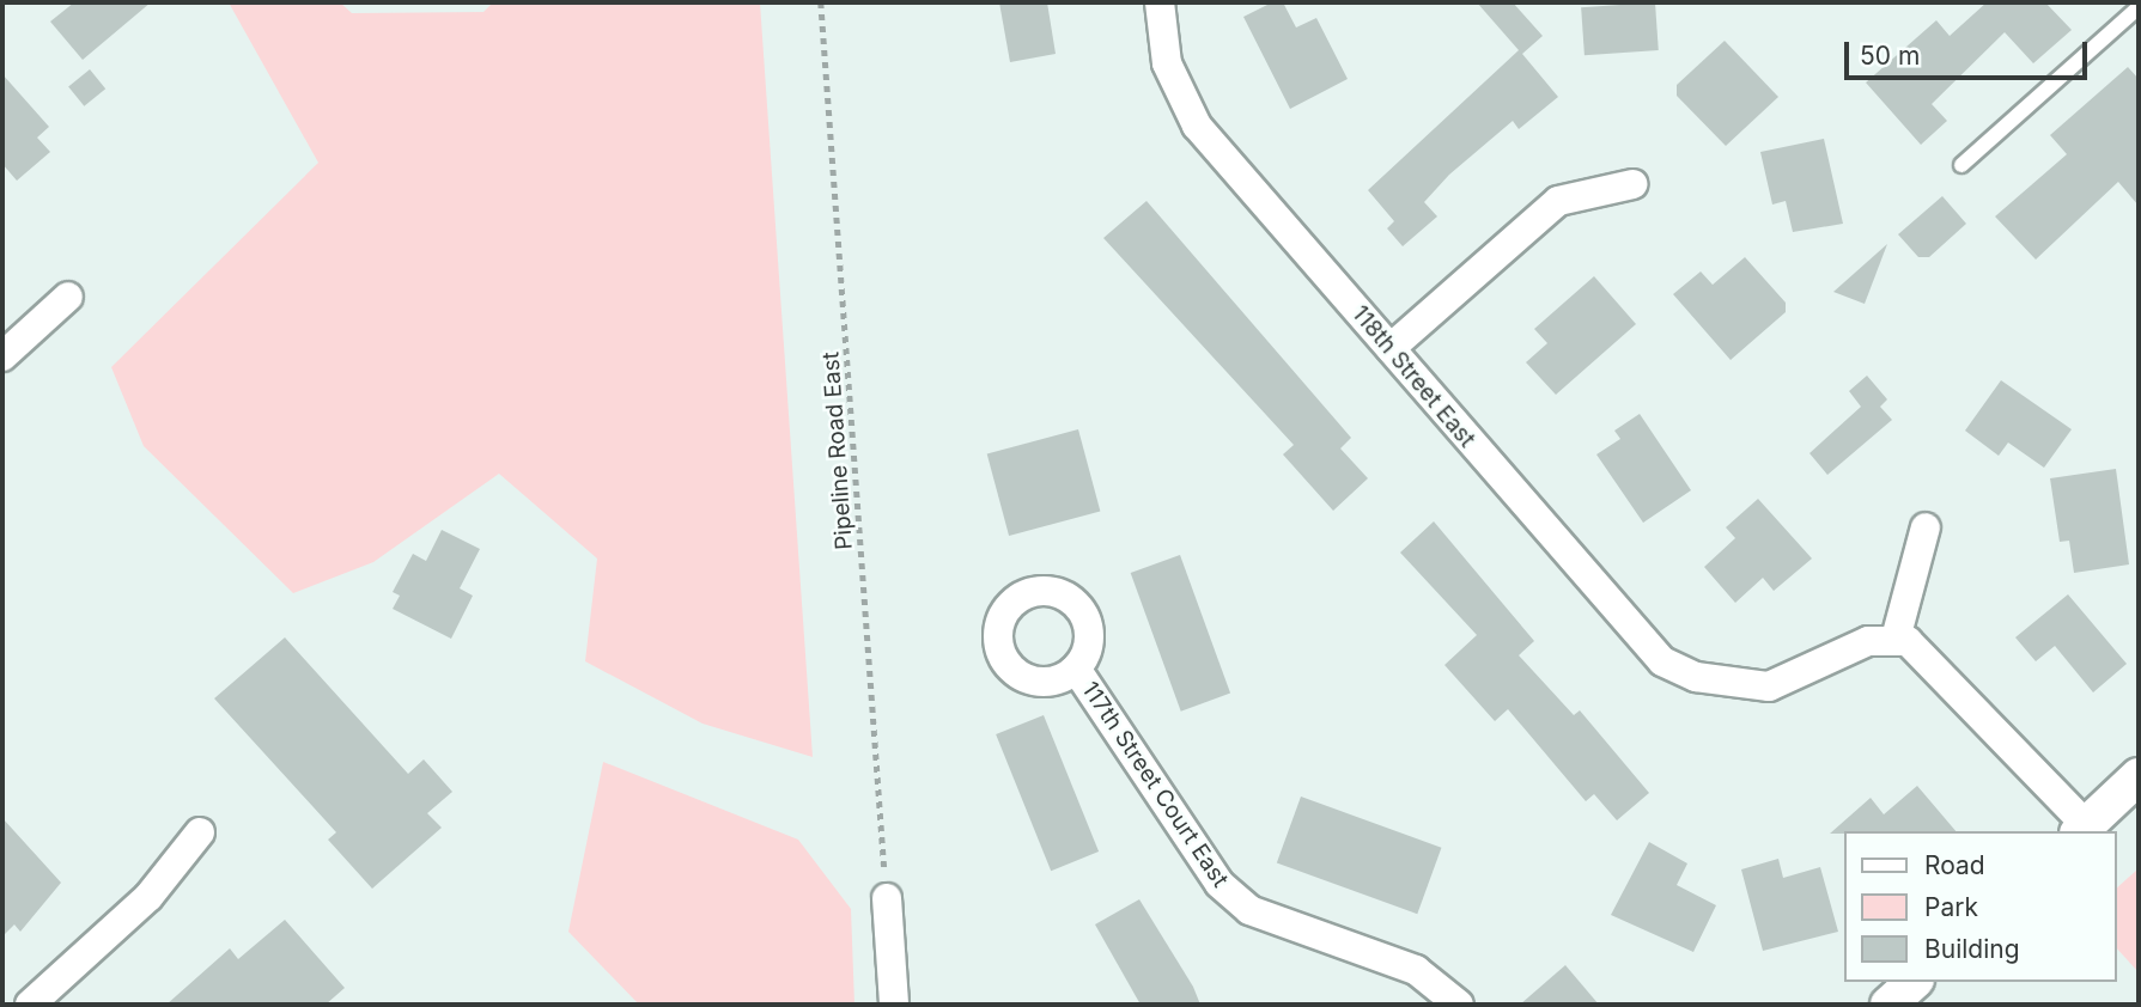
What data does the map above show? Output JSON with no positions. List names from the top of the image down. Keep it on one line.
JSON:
{"streets":{"street":["118th Street East","117th Street Court East"],"path":["Pipeline Road East"]},"legend":["Road","Park","Building"],"scale_bar":"50 m"}
